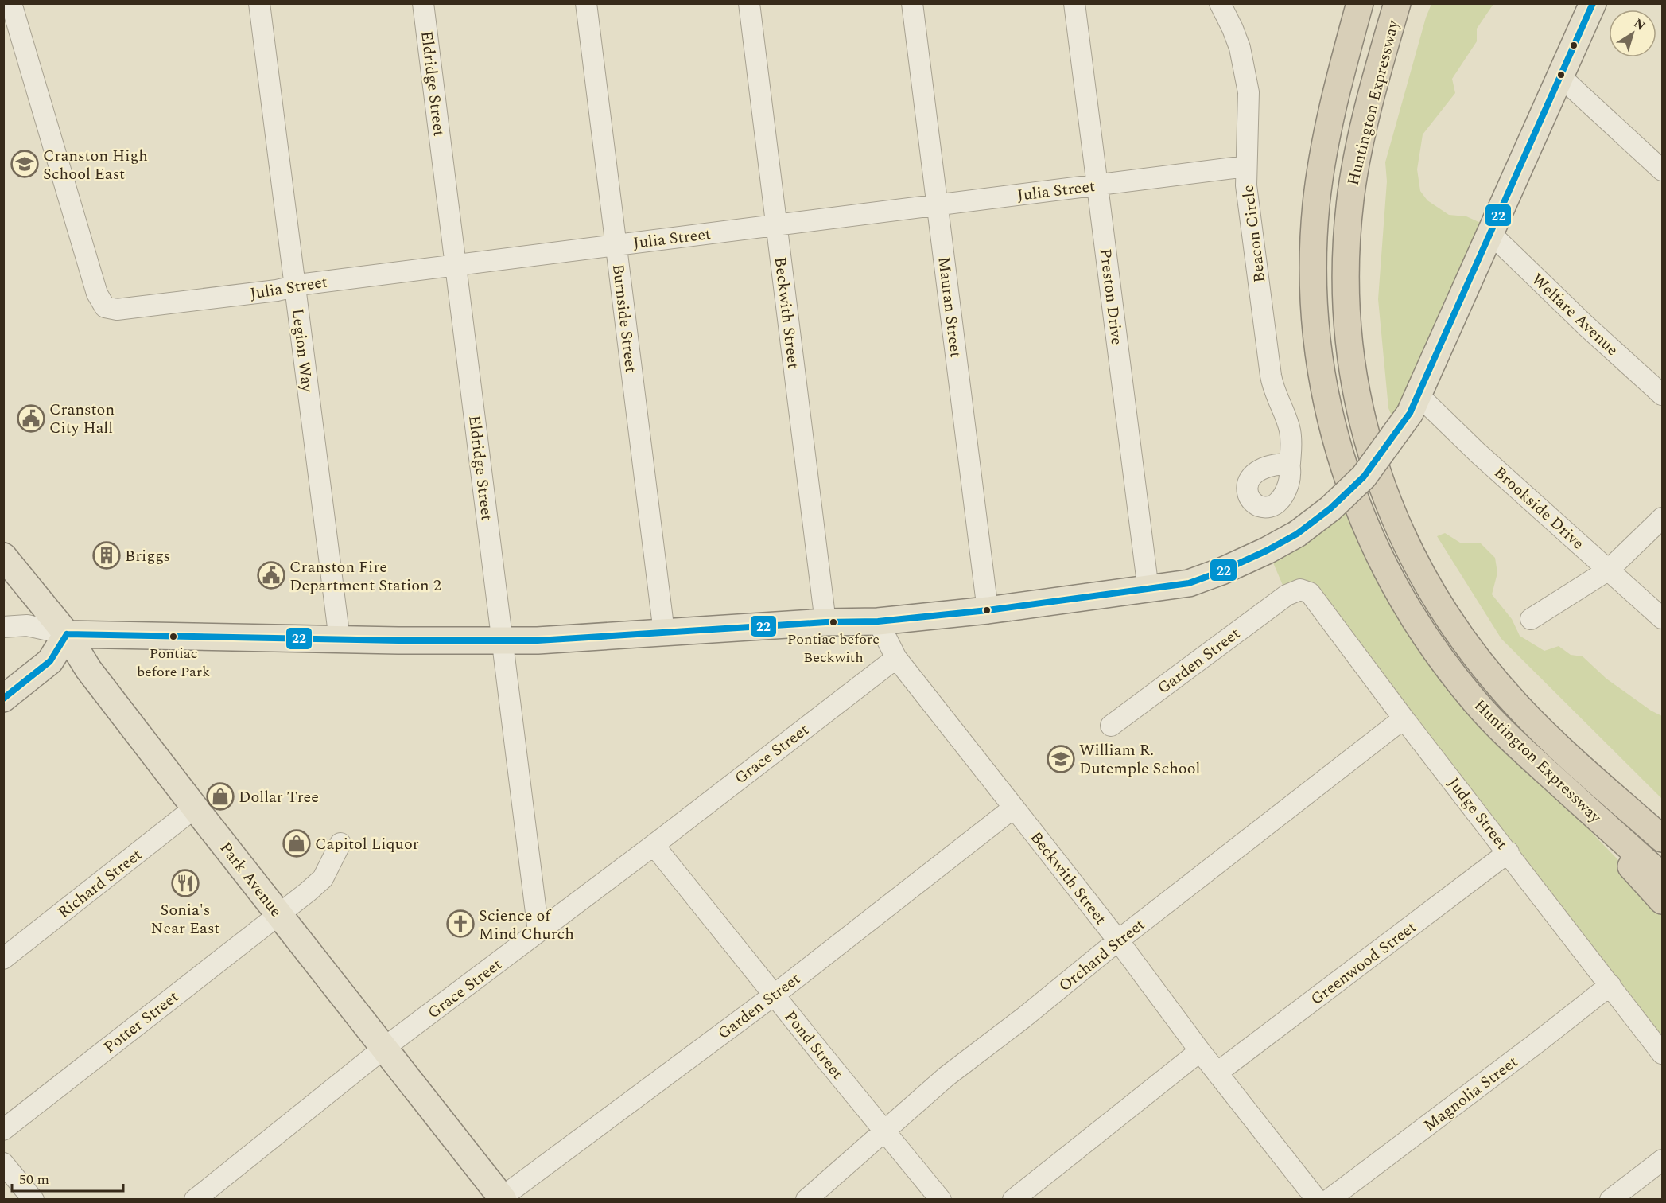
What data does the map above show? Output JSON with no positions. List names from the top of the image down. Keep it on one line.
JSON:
{"streets":{"highway":["Huntington Expressway"],"main road":["Park Avenue"],"street":["Eldridge Street","Julia Street","Beacon Circle","Preston Drive","Mauran Street","Beckwith Street","Welfare Avenue","Burnside Street","Legion Way","Brookside Drive","Garden Street","Grace Street","Judge Street","Richard Street","Orchard Street","Greenwood Street","Potter Street","Pond Street","Magnolia Street"]},"crossings":[["Eldridge Street","Julia Street"],["Eldridge Street","Grace Street"],["Julia Street","Beacon Circle"],["Julia Street","Preston Drive"],["Julia Street","Mauran Street"],["Julia Street","Beckwith Street"],["Julia Street","Burnside Street"],["Julia Street","Legion Way"],["Beckwith Street","Garden Street"],["Beckwith Street","Grace Street"],["Beckwith Street","Orchard Street"],["Beckwith Street","Greenwood Street"],["Garden Street","Judge Street"],["Garden Street","Park Avenue"],["Garden Street","Pond Street"],["Grace Street","Park Avenue"],["Grace Street","Pond Street"],["Judge Street","Orchard Street"],["Judge Street","Greenwood Street"],["Judge Street","Magnolia Street"],["Park Avenue","Richard Street"],["Park Avenue","Potter Street"],["Orchard Street","Pond Street"]],"places":{"school or university":["Cranston High School East","William R. Dutemple School"],"public building":["Cranston City Hall","Cranston Fire Department Station 2"],"building":["Briggs"],"other":["Pontiac before Beckwith","Pontiac before Park"],"shop":["Dollar Tree","Capitol Liquor"],"restaurant":["Sonia's Near East"],"church":["Science of Mind Church"]},"lines":["transit line 22"],"scale_bar":"50 m","north":"top right"}
